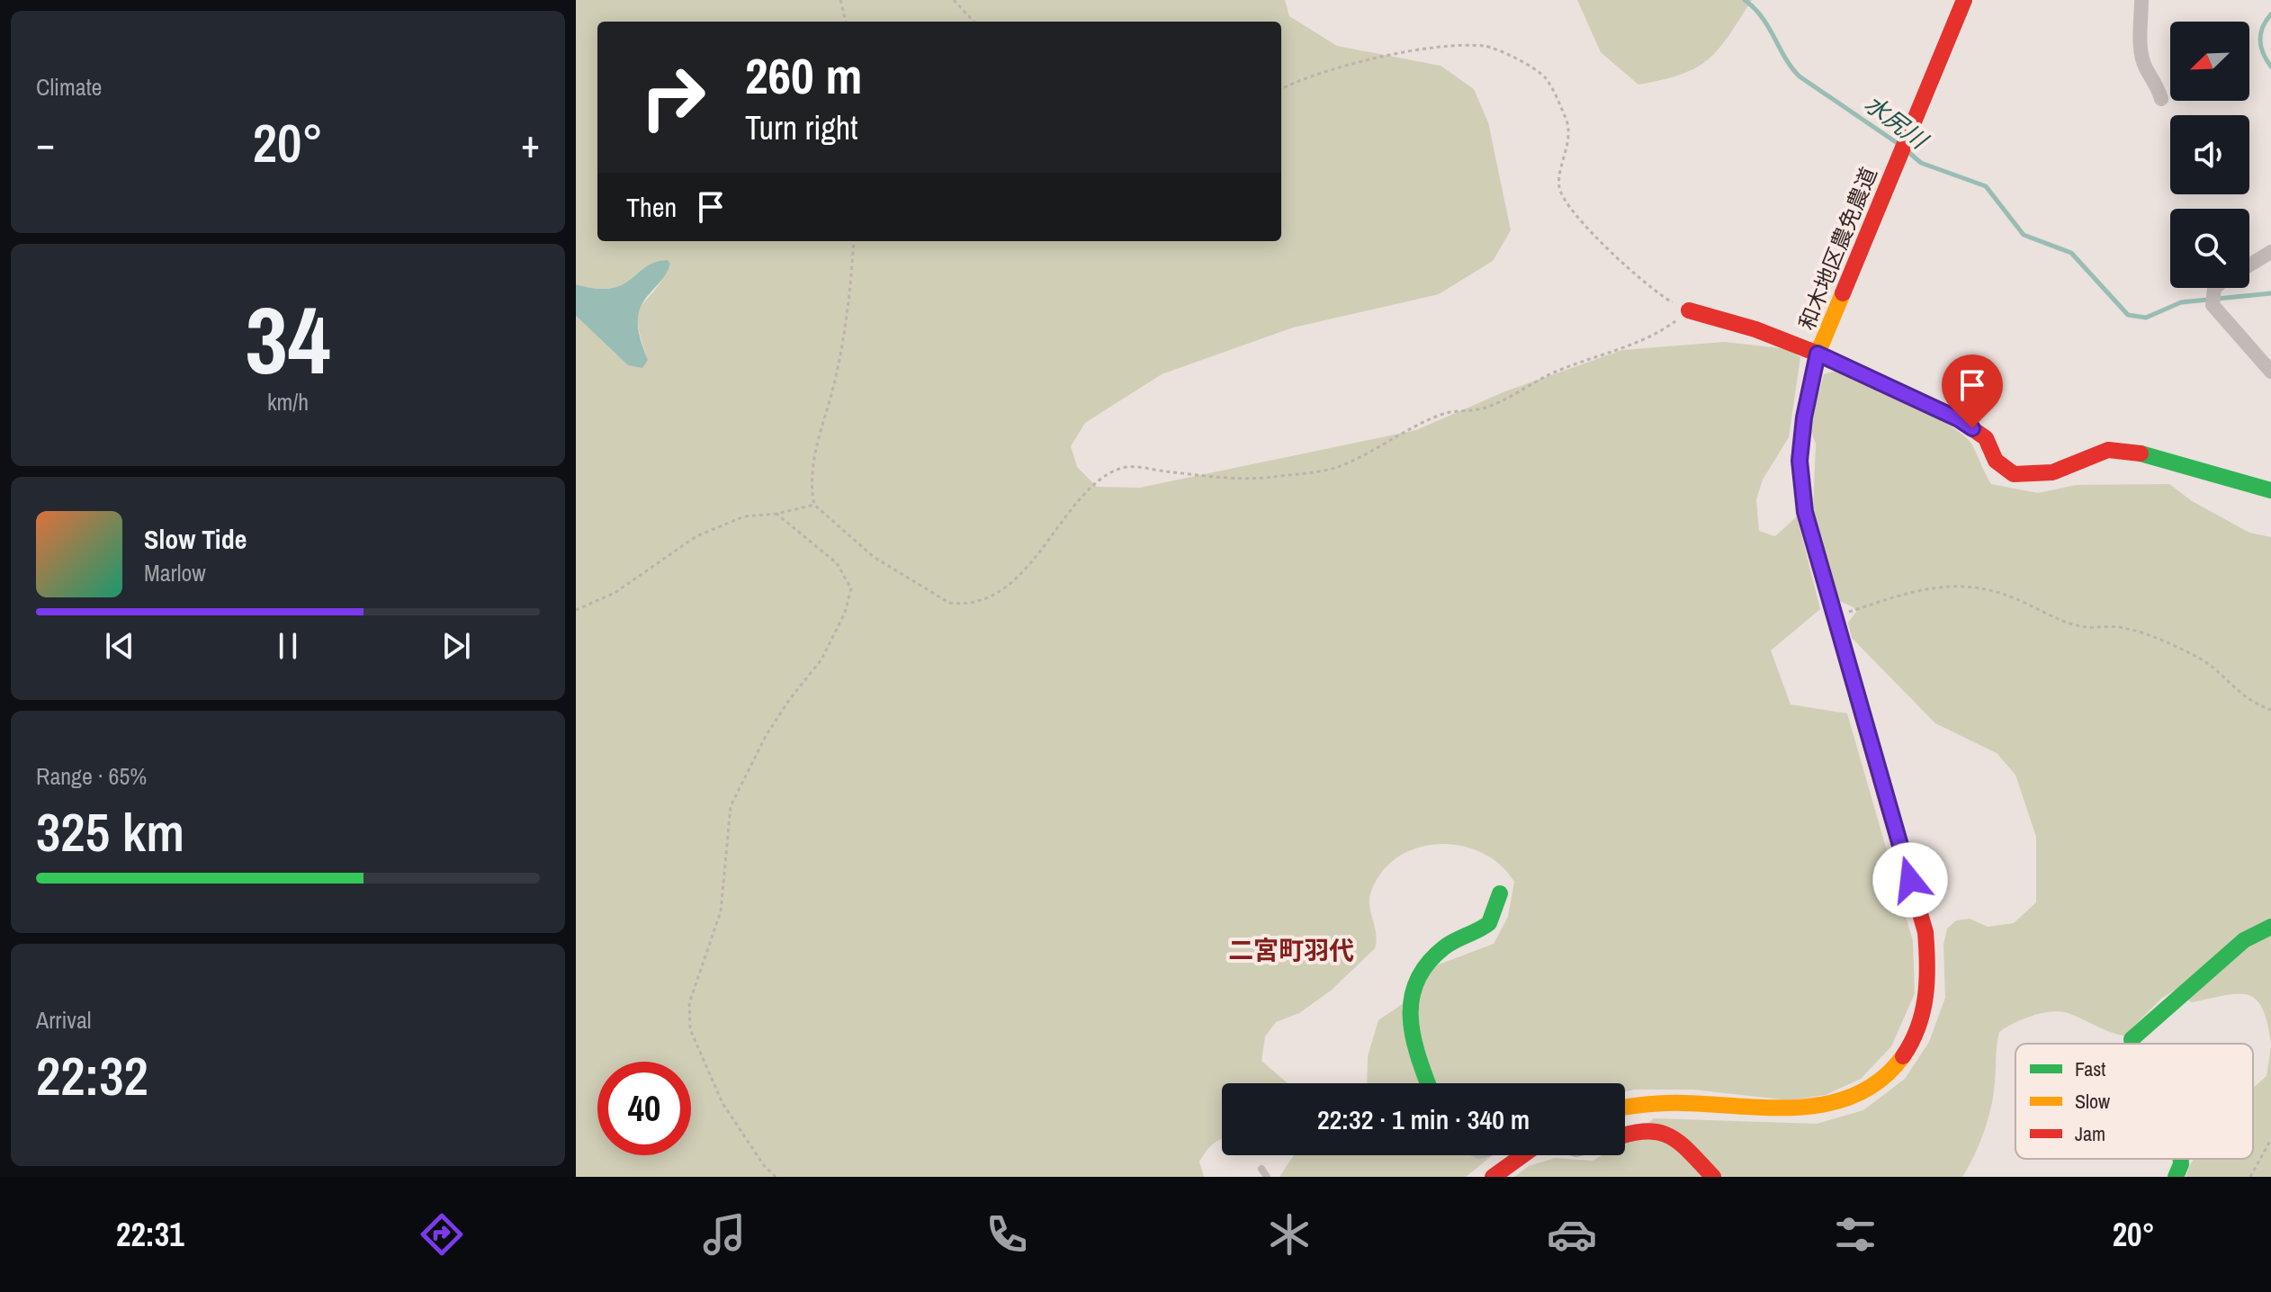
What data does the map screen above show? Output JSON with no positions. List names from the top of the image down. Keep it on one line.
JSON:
{"streets":{"street":["和木地区農免農道"]},"districts":["二宮町羽代"],"water":["水尻川"],"legend":["Fast","Slow","Jam"],"north":"bottom left","page":{"tile":["Climate",["34","km/h"],["Range · 65%","325 km"],["Arrival","22:32"]],"turn":["260 m","Turn right"],"heat":["−","20°","+"],"then":"Then","song":["Slow Tide","Marlow"],"limit":"40","trip":"22:32 · 1 min · 340 m","tabs":["22:31","20°"]}}
